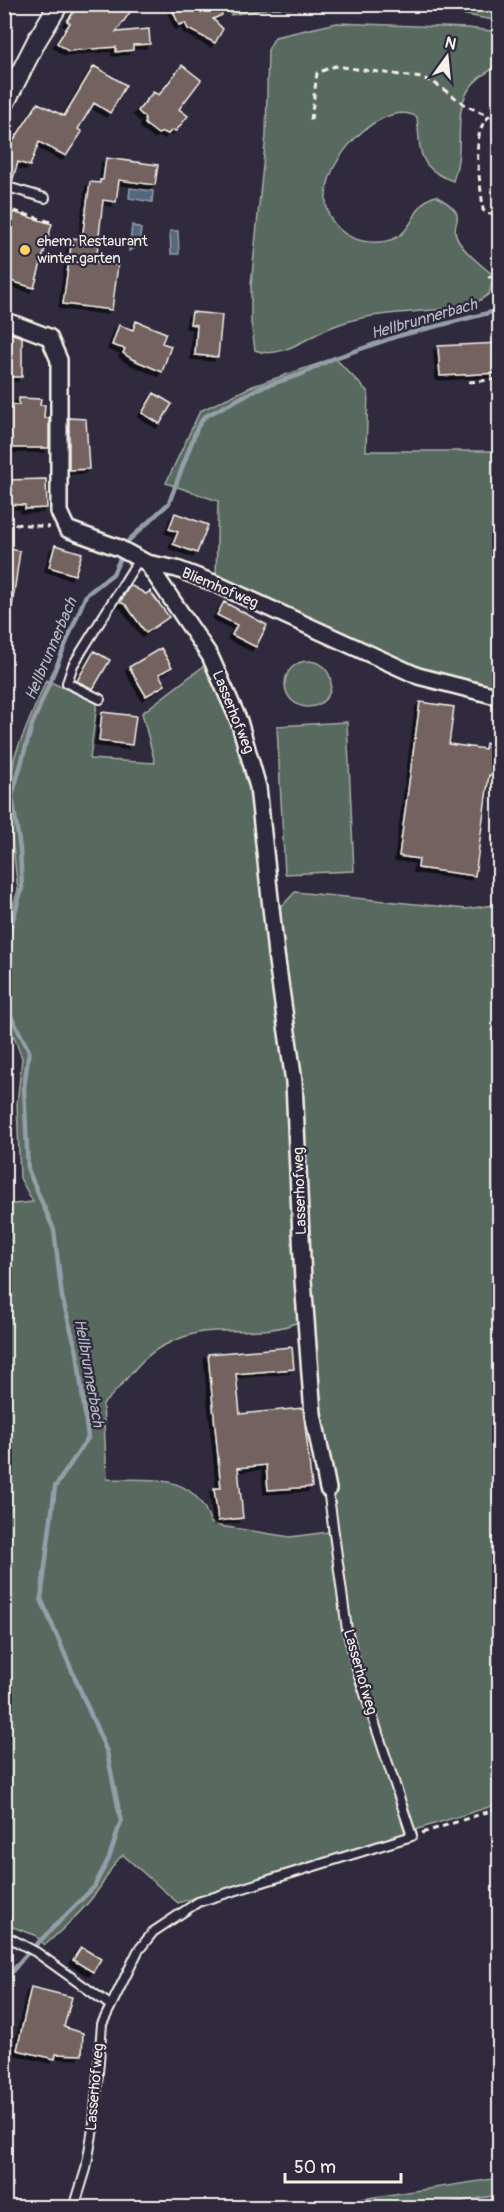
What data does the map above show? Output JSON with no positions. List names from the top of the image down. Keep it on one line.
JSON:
{"streets":{"street":["Bliemhofweg","Lasserhofweg"]},"crossings":[["Bliemhofweg","Lasserhofweg"]],"water":["Hellbrunnerbach"],"places":["ehem. Restaurant winter.garten"],"scale_bar":"50 m","north":"top"}
